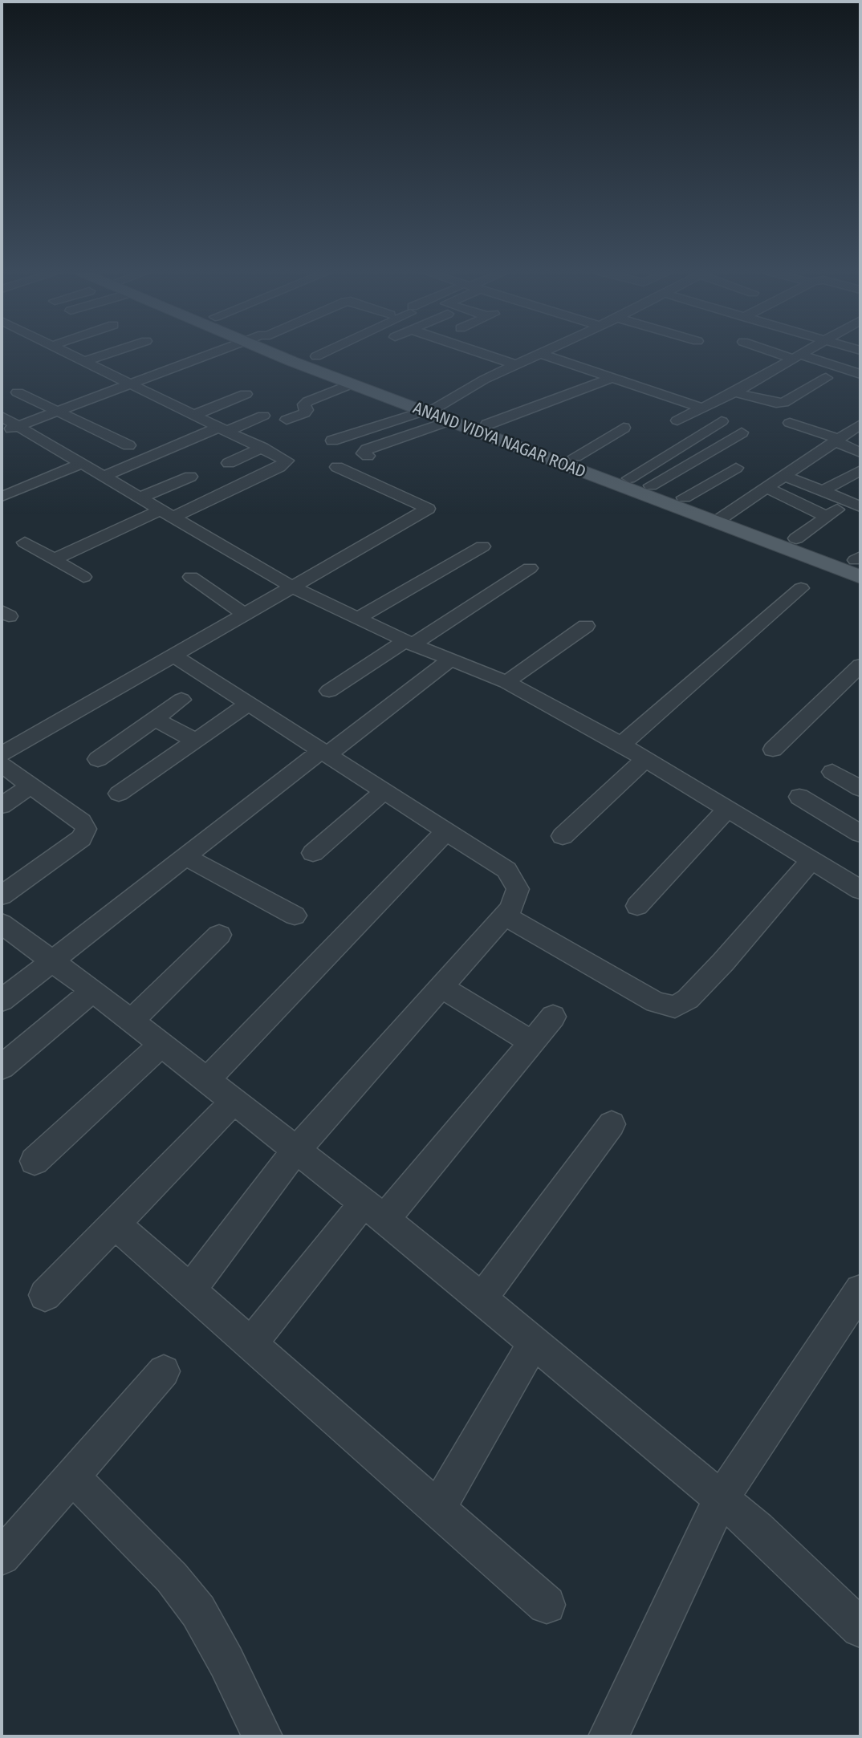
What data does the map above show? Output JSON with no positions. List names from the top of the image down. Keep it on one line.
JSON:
{"streets":{"main road":["ANAND VIDYA NAGAR ROAD"]}}
